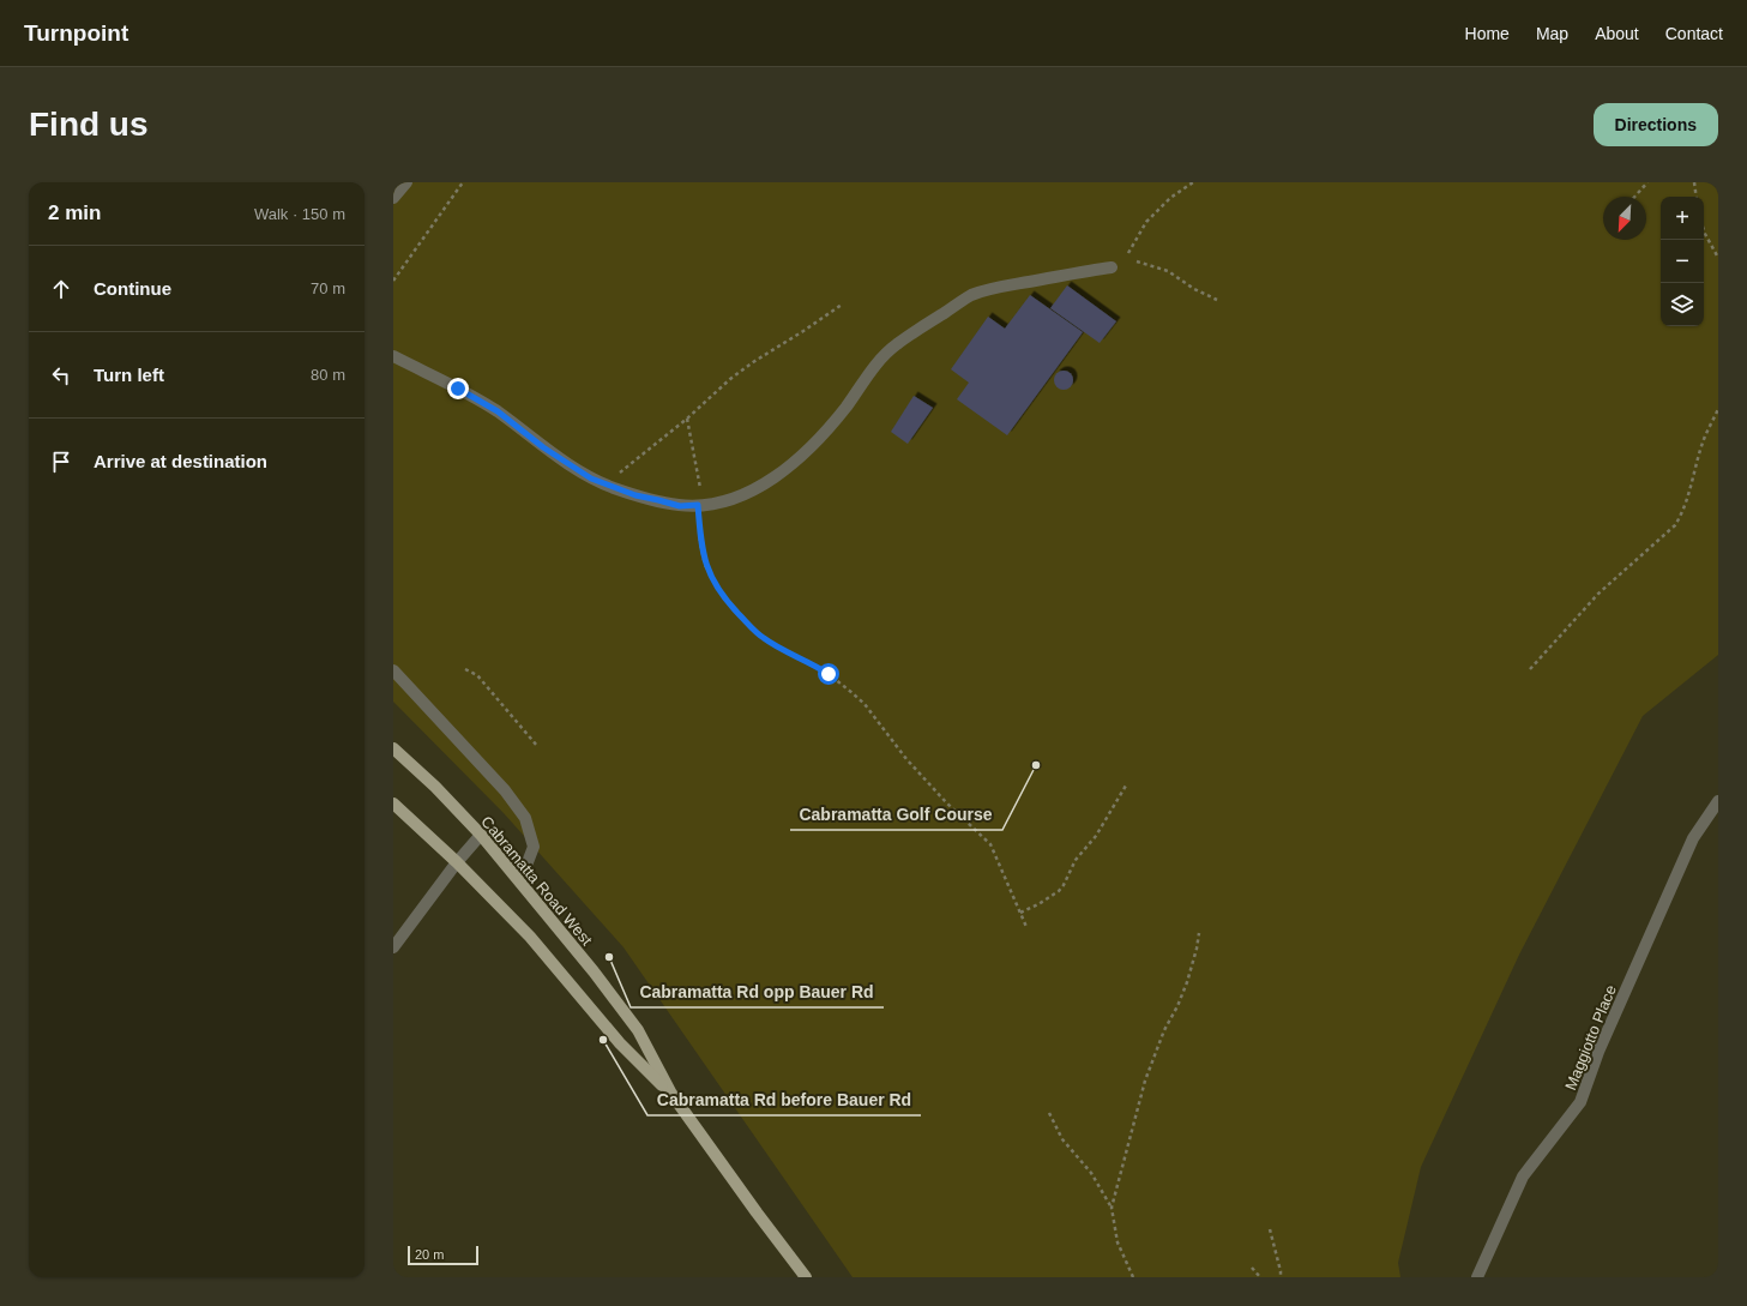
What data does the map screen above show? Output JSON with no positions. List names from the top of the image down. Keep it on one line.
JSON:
{"streets":{"main road":["Cabramatta Road West"],"street":["Maggiotto Place"]},"places":["Cabramatta Golf Course","Cabramatta Rd opp Bauer Rd","Cabramatta Rd before Bauer Rd"],"scale_bar":"20 m","north":"bottom left","page":{"header":"Turnpoint","nav":["Home","Map","About","Contact"],"buttons":"Directions","title":"Find us","heading":["2 min","Walk · 150 m"],"map_buttons":["+","−"],"list":[["Continue","70 m"],["Turn left","80 m"],"Arrive at destination"],"scale":"20 m"}}
